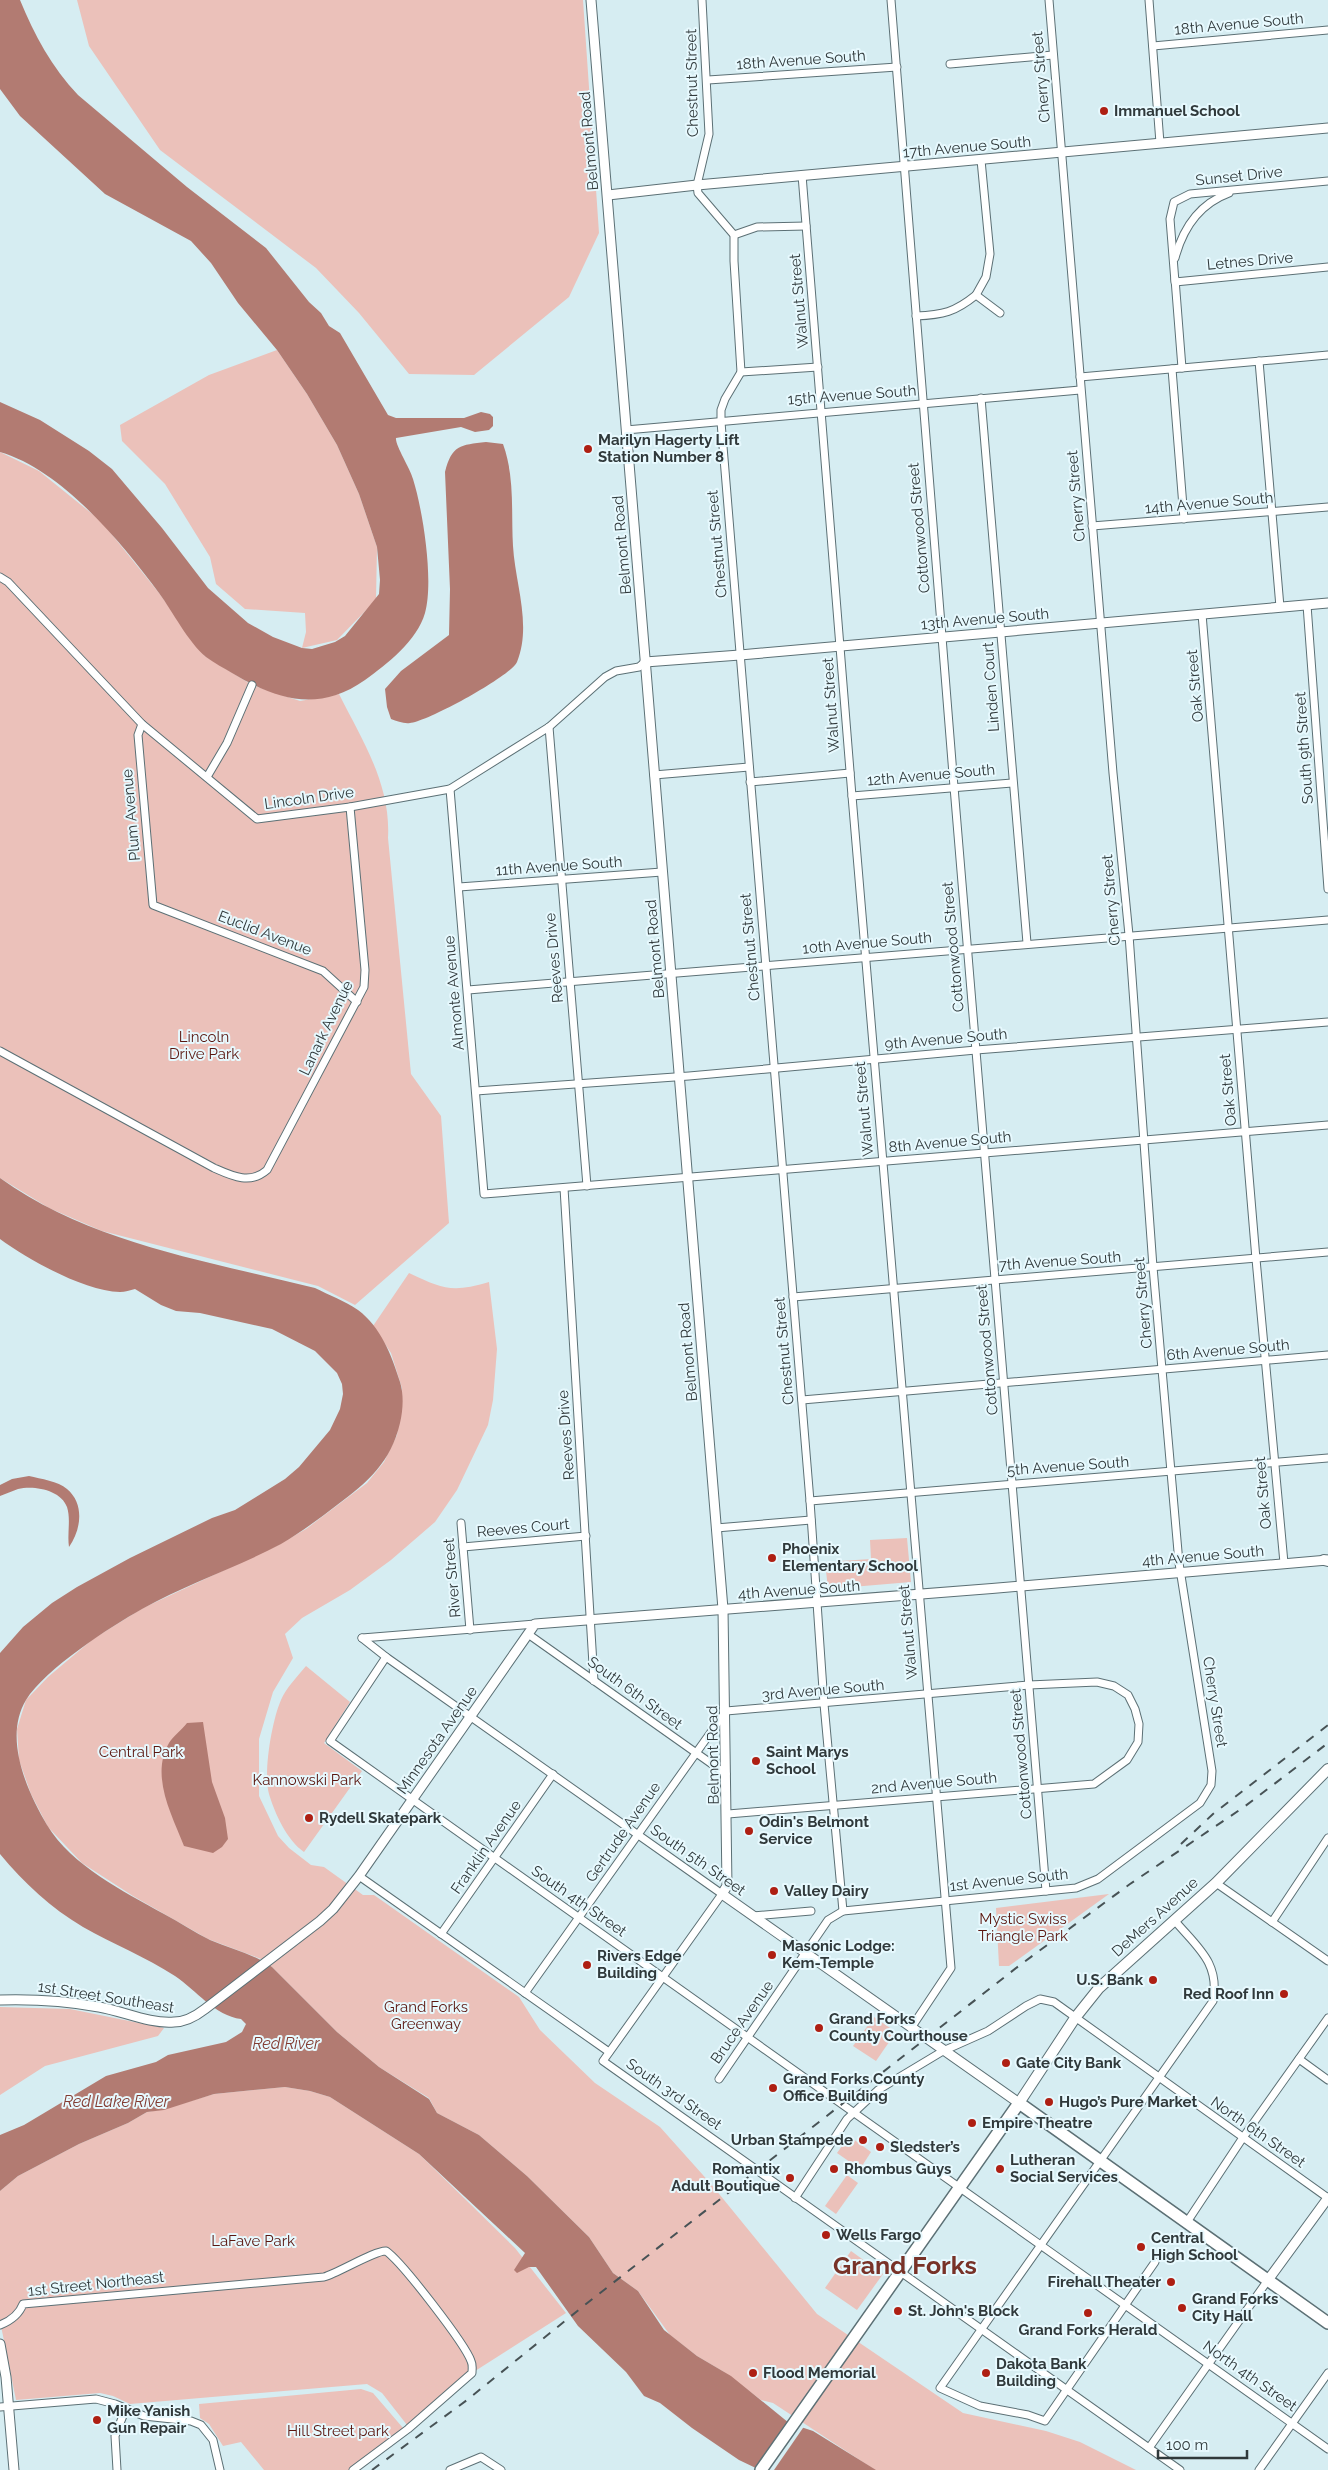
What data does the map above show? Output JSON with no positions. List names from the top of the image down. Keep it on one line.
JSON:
{"streets":{"main road":["DeMers Avenue"],"street":["18th Avenue South","Cherry Street","Chestnut Street","Belmont Road","17th Avenue South","Sunset Drive","Letnes Drive","Walnut Street","15th Avenue South","14th Avenue South","Cottonwood Street","13th Avenue South","Oak Street","Linden Court","South 9th Street","12th Avenue South","Lincoln Drive","Plum Avenue","11th Avenue South","Euclid Avenue","10th Avenue South","Reeves Drive","Almonte Avenue","Lanark Avenue","9th Avenue South","8th Avenue South","7th Avenue South","6th Avenue South","5th Avenue South","Reeves Court","4th Avenue South","River Street","3rd Avenue South","South 6th Street","Minnesota Avenue","2nd Avenue South","Gertrude Avenue","Franklin Avenue","South 5th Street","1st Avenue South","South 4th Street","1st Street Southeast","Bruce Avenue","South 3rd Street","North 6th Street","1st Street Northeast","North 4th Street"]},"crossings":[["18th Avenue South","Chestnut Street"],["18th Avenue South","Cottonwood Street"],["Cherry Street","17th Avenue South"],["Cherry Street","15th Avenue South"],["Cherry Street","14th Avenue South"],["Cherry Street","13th Avenue South"],["Cherry Street","10th Avenue South"],["Cherry Street","9th Avenue South"],["Cherry Street","8th Avenue South"],["Cherry Street","7th Avenue South"],["Cherry Street","6th Avenue South"],["Cherry Street","5th Avenue South"],["Cherry Street","4th Avenue South"],["Cherry Street","1st Avenue South"],["Chestnut Street","17th Avenue South"],["Chestnut Street","15th Avenue South"],["Chestnut Street","13th Avenue South"],["Chestnut Street","12th Avenue South"],["Chestnut Street","10th Avenue South"],["Chestnut Street","9th Avenue South"],["Chestnut Street","8th Avenue South"],["Chestnut Street","7th Avenue South"],["Chestnut Street","6th Avenue South"],["Chestnut Street","5th Avenue South"],["Chestnut Street","4th Avenue South"],["Chestnut Street","3rd Avenue South"],["Chestnut Street","2nd Avenue South"],["Chestnut Street","1st Avenue South"],["Chestnut Street","Bruce Avenue"],["Belmont Road","17th Avenue South"],["Belmont Road","15th Avenue South"],["Belmont Road","13th Avenue South"],["Belmont Road","Lincoln Drive"],["Belmont Road","11th Avenue South"],["Belmont Road","10th Avenue South"],["Belmont Road","9th Avenue South"],["Belmont Road","8th Avenue South"],["Belmont Road","4th Avenue South"],["Belmont Road","3rd Avenue South"],["Belmont Road","South 6th Street"],["Belmont Road","2nd Avenue South"],["Belmont Road","Gertrude Avenue"],["Belmont Road","South 5th Street"],["17th Avenue South","Walnut Street"],["17th Avenue South","Cottonwood Street"],["Sunset Drive","Letnes Drive"],["Walnut Street","15th Avenue South"],["Walnut Street","13th Avenue South"],["Walnut Street","12th Avenue South"],["Walnut Street","10th Avenue South"],["Walnut Street","9th Avenue South"],["Walnut Street","8th Avenue South"],["Walnut Street","7th Avenue South"],["Walnut Street","6th Avenue South"],["Walnut Street","5th Avenue South"],["Walnut Street","4th Avenue South"],["Walnut Street","3rd Avenue South"],["Walnut Street","2nd Avenue South"],["Walnut Street","South 5th Street"],["Walnut Street","1st Avenue South"],["15th Avenue South","Cottonwood Street"],["15th Avenue South","Linden Court"],["Cottonwood Street","13th Avenue South"],["Cottonwood Street","12th Avenue South"],["Cottonwood Street","10th Avenue South"],["Cottonwood Street","9th Avenue South"],["Cottonwood Street","8th Avenue South"],["Cottonwood Street","7th Avenue South"],["Cottonwood Street","6th Avenue South"],["Cottonwood Street","5th Avenue South"],["Cottonwood Street","4th Avenue South"],["Cottonwood Street","3rd Avenue South"],["Cottonwood Street","2nd Avenue South"],["Cottonwood Street","1st Avenue South"],["13th Avenue South","Oak Street"],["13th Avenue South","Linden Court"],["13th Avenue South","South 9th Street"],["13th Avenue South","Lincoln Drive"],["Oak Street","10th Avenue South"],["Oak Street","9th Avenue South"],["Oak Street","8th Avenue South"],["Oak Street","7th Avenue South"],["Oak Street","6th Avenue South"],["Oak Street","5th Avenue South"],["Oak Street","4th Avenue South"],["Linden Court","12th Avenue South"],["Linden Court","10th Avenue South"],["Lincoln Drive","Plum Avenue"],["Lincoln Drive","Reeves Drive"],["Lincoln Drive","Almonte Avenue"],["Lincoln Drive","Lanark Avenue"],["Plum Avenue","Euclid Avenue"],["11th Avenue South","Reeves Drive"],["11th Avenue South","Almonte Avenue"],["Euclid Avenue","Lanark Avenue"],["10th Avenue South","Reeves Drive"],["10th Avenue South","Almonte Avenue"],["Reeves Drive","9th Avenue South"],["Reeves Drive","8th Avenue South"],["Reeves Drive","Reeves Court"],["Reeves Drive","4th Avenue South"],["Reeves Drive","South 6th Street"],["Almonte Avenue","9th Avenue South"],["Almonte Avenue","8th Avenue South"],["Reeves Court","River Street"],["4th Avenue South","River Street"],["4th Avenue South","Minnesota Avenue"],["4th Avenue South","South 5th Street"],["3rd Avenue South","2nd Avenue South"],["3rd Avenue South","Gertrude Avenue"],["South 6th Street","Minnesota Avenue"],["South 6th Street","Gertrude Avenue"],["Minnesota Avenue","South 5th Street"],["Minnesota Avenue","South 4th Street"],["Minnesota Avenue","1st Street Southeast"],["Minnesota Avenue","South 3rd Street"],["Gertrude Avenue","South 5th Street"],["Gertrude Avenue","South 4th Street"],["Gertrude Avenue","South 3rd Street"],["Franklin Avenue","South 5th Street"],["Franklin Avenue","South 4th Street"],["Franklin Avenue","South 3rd Street"],["South 5th Street","South 4th Street"],["South 5th Street","DeMers Avenue"],["South 5th Street","Bruce Avenue"],["South 5th Street","North 6th Street"],["1st Avenue South","Bruce Avenue"],["South 4th Street","DeMers Avenue"],["South 4th Street","Bruce Avenue"],["South 4th Street","North 6th Street"],["South 4th Street","North 4th Street"],["DeMers Avenue","South 3rd Street"],["DeMers Avenue","North 6th Street"],["DeMers Avenue","North 4th Street"],["South 3rd Street","North 6th Street"]],"districts":["Grand Forks"],"water":["Red River","Red Lake River"],"parks":["Lincoln Drive Park","Central Park","Kannowski Park","Mystic Swiss Triangle Park","Grand Forks Greenway","LaFave Park","Hill Street park"],"places":["Immanuel School","Marilyn Hagerty Lift Station Number 8","Phoenix Elementary School","Saint Marys School","Rydell Skatepark","Odin's Belmont Service","Valley Dairy","Masonic Lodge: Kem-Temple","Rivers Edge Building","U.S. Bank","Red Roof Inn","Grand Forks County Courthouse","Gate City Bank","Grand Forks County Office Building","Hugo’s Pure Market","Empire Theatre","Urban Stampede","Sledster’s","Rhombus Guys","Lutheran Social Services","Romantix Adult Boutique","Wells Fargo","Central High School","Firehall Theater","Grand Forks City Hall","St. John's Block","Grand Forks Herald","Flood Memorial","Dakota Bank Building","Mike Yanish Gun Repair"],"scale_bar":"100 m"}
